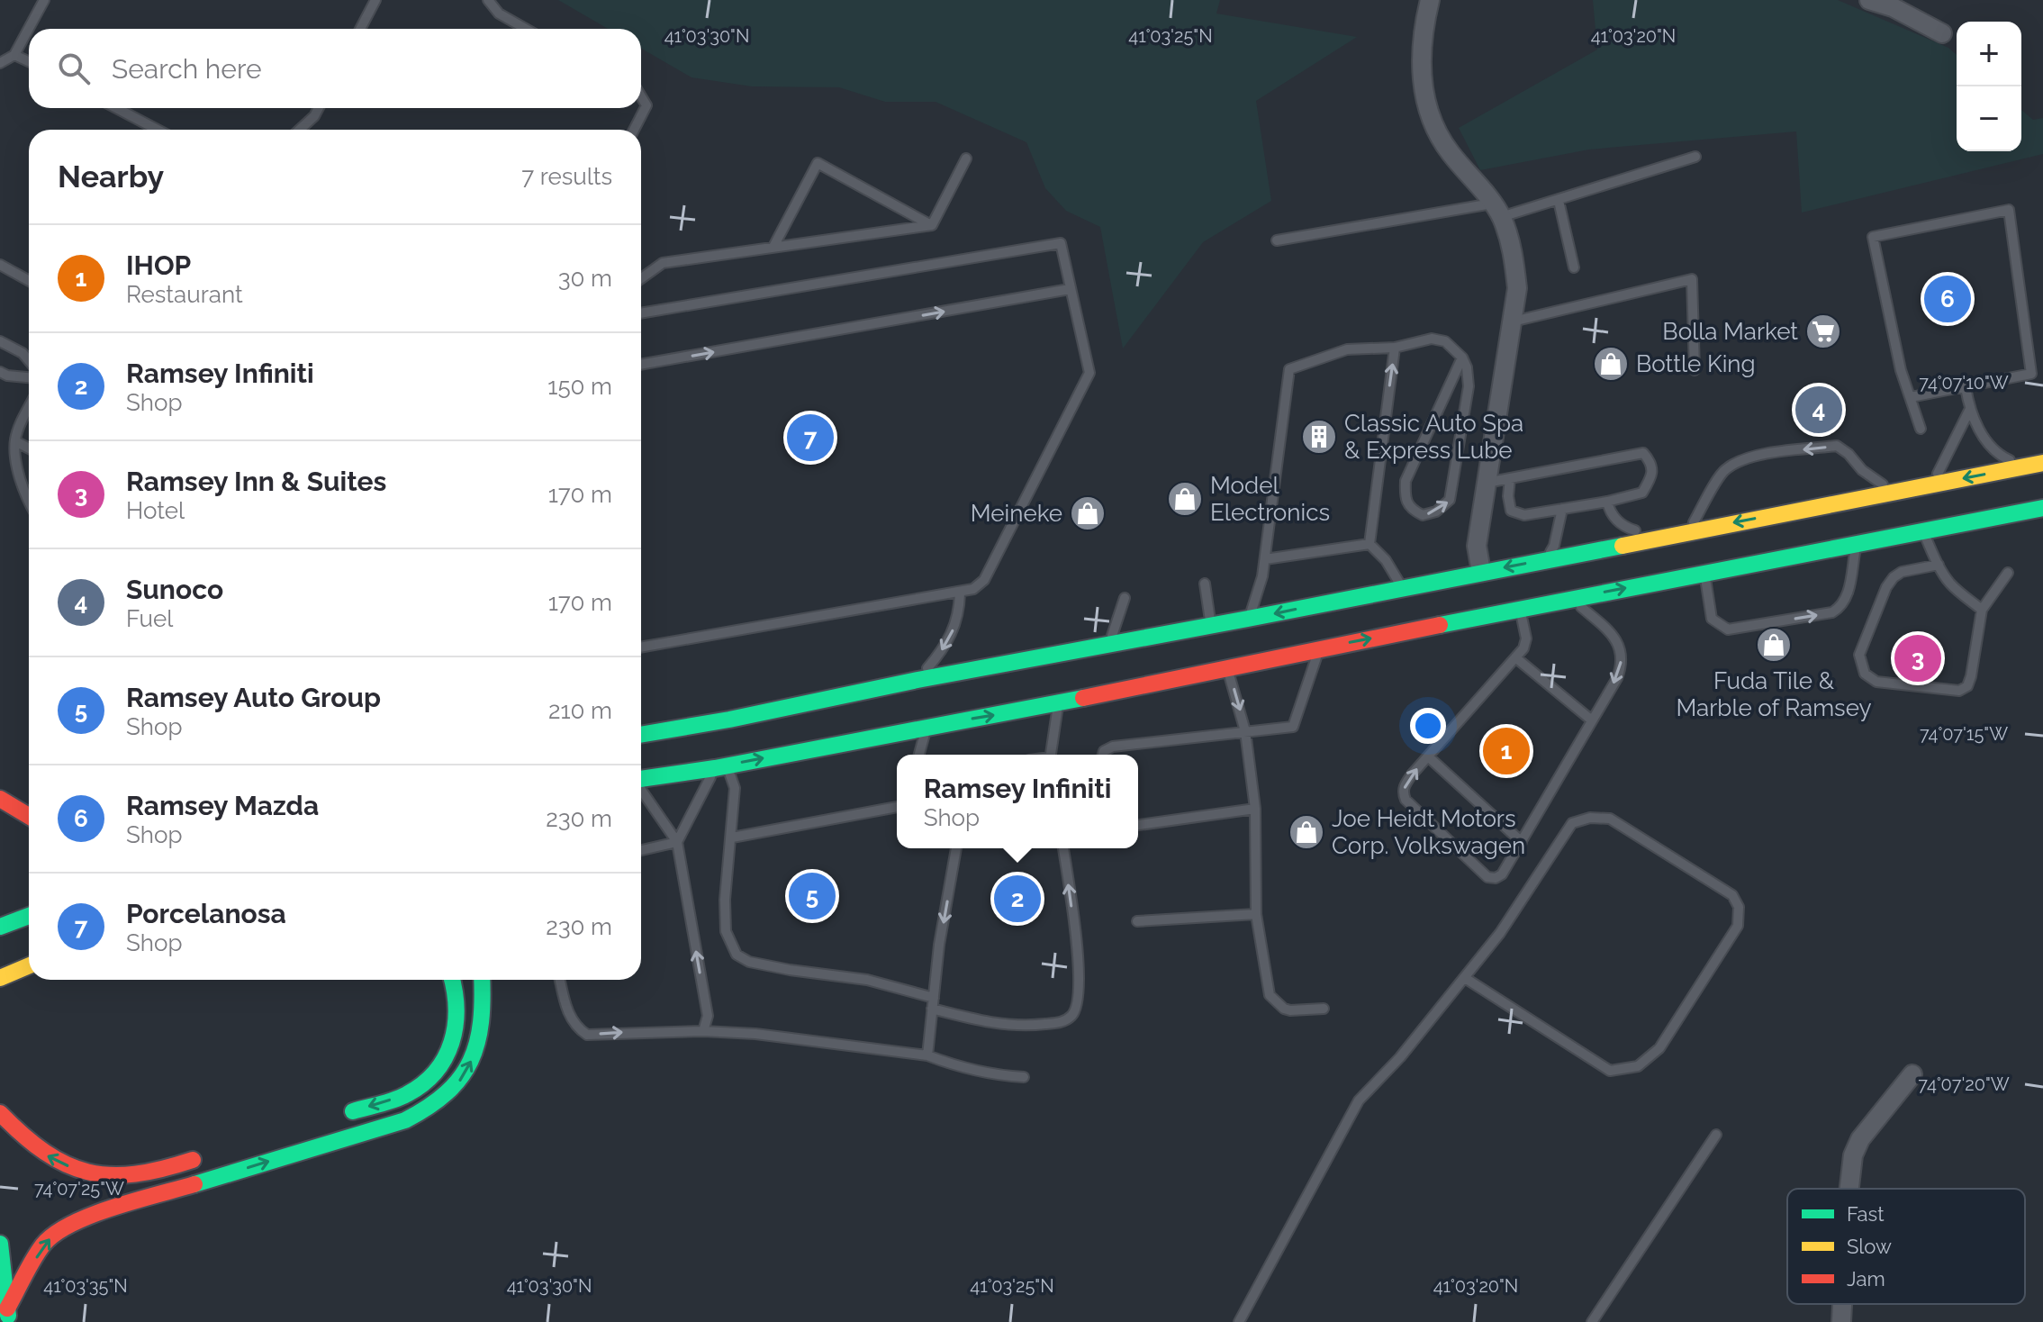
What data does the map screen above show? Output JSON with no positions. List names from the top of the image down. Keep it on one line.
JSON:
{"places":{"supermarket":["Bolla Market"],"shop":["Bottle King","Model Electronics","Meineke","Fuda Tile & Marble of Ramsey","Joe Heidt Motors Corp. Volkswagen"],"building":["Classic Auto Spa & Express Lube"]},"legend":["Fast","Slow","Jam"],"page":{"map_buttons":["+","−"],"search":"Search here","heading":["Nearby","7 results"],"list":[{"mark":"1","name":"IHOP","note":"Restaurant","value":"30 m"},{"mark":"2","name":"Ramsey Infiniti","note":"Shop","value":"150 m"},{"mark":"3","name":"Ramsey Inn & Suites","note":"Hotel","value":"170 m"},{"mark":"4","name":"Sunoco","note":"Fuel","value":"170 m"},{"mark":"5","name":"Ramsey Auto Group","note":"Shop","value":"210 m"},{"mark":"6","name":"Ramsey Mazda","note":"Shop","value":"230 m"},{"mark":"7","name":"Porcelanosa","note":"Shop","value":"230 m"}],"pins":["6","4","7","3","1","5","2"],"popup":["Ramsey Infiniti","Shop"]},"coordinates":["41°03'30\"N","41°03'25\"N","41°03'20\"N","74°07'10\"W","74°07'15\"W","74°07'20\"W","74°07'25\"W","41°03'35\"N"]}
